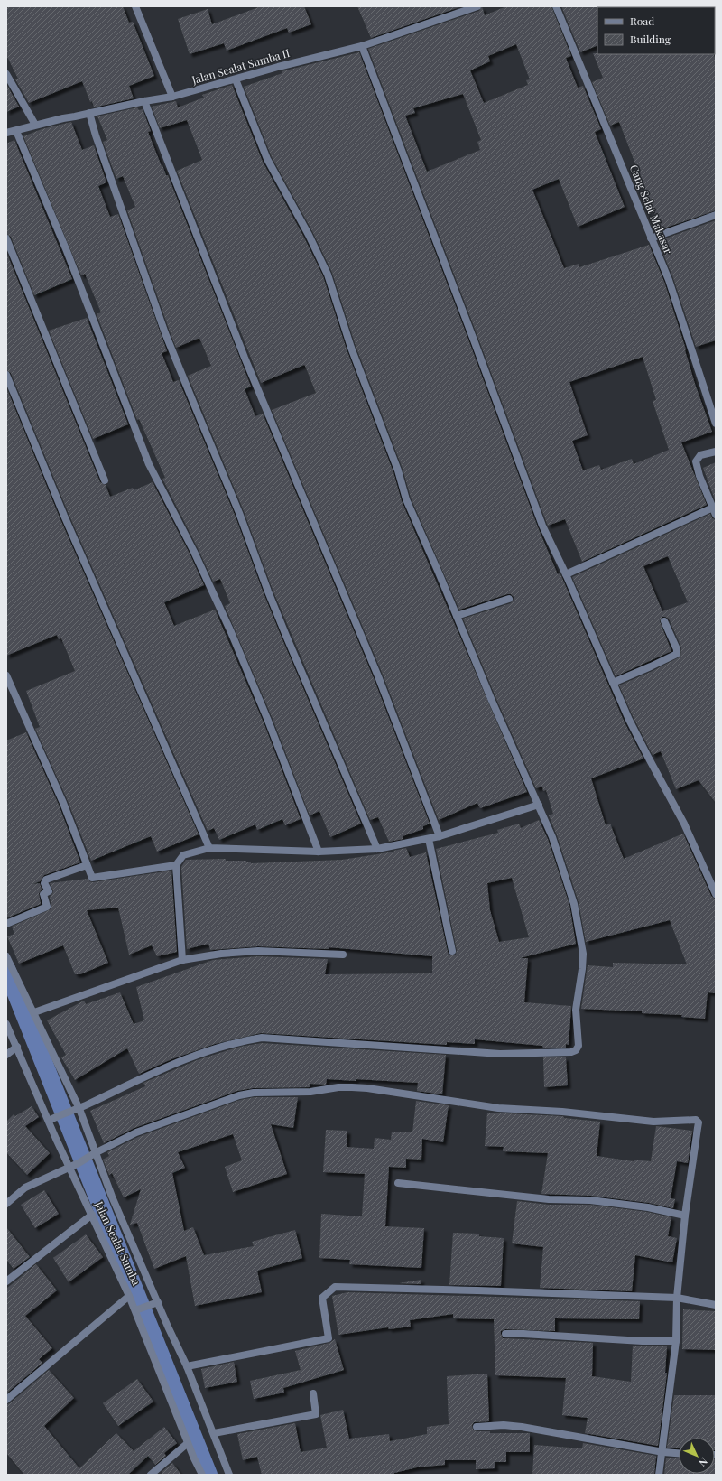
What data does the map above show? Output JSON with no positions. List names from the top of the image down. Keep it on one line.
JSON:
{"streets":{"street":["Jalan Sealat Sumba II","Gang Selat Makasar","Jalan Sealat Sumba"]},"legend":["Road","Building"],"north":"bottom right"}
